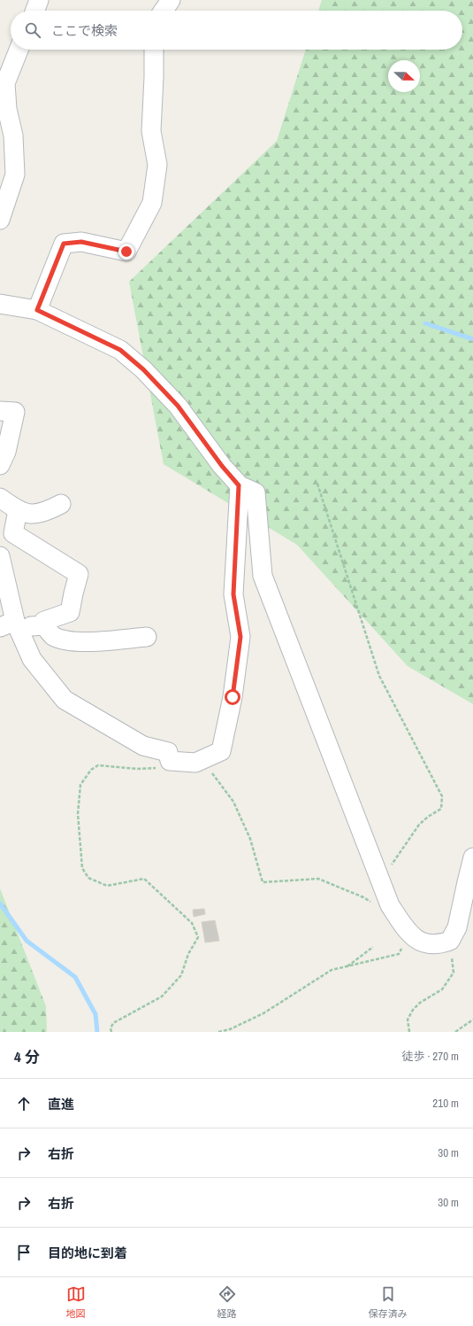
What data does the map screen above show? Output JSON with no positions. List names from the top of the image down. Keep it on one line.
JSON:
{"north":"right","page":{"search":"ここで検索","heading":["4 分","徒歩 · 270 m"],"list":[["直進","210 m"],["右折","30 m"],["右折","30 m"],"目的地に到着"],"nav":["地図","経路","保存済み"]}}
